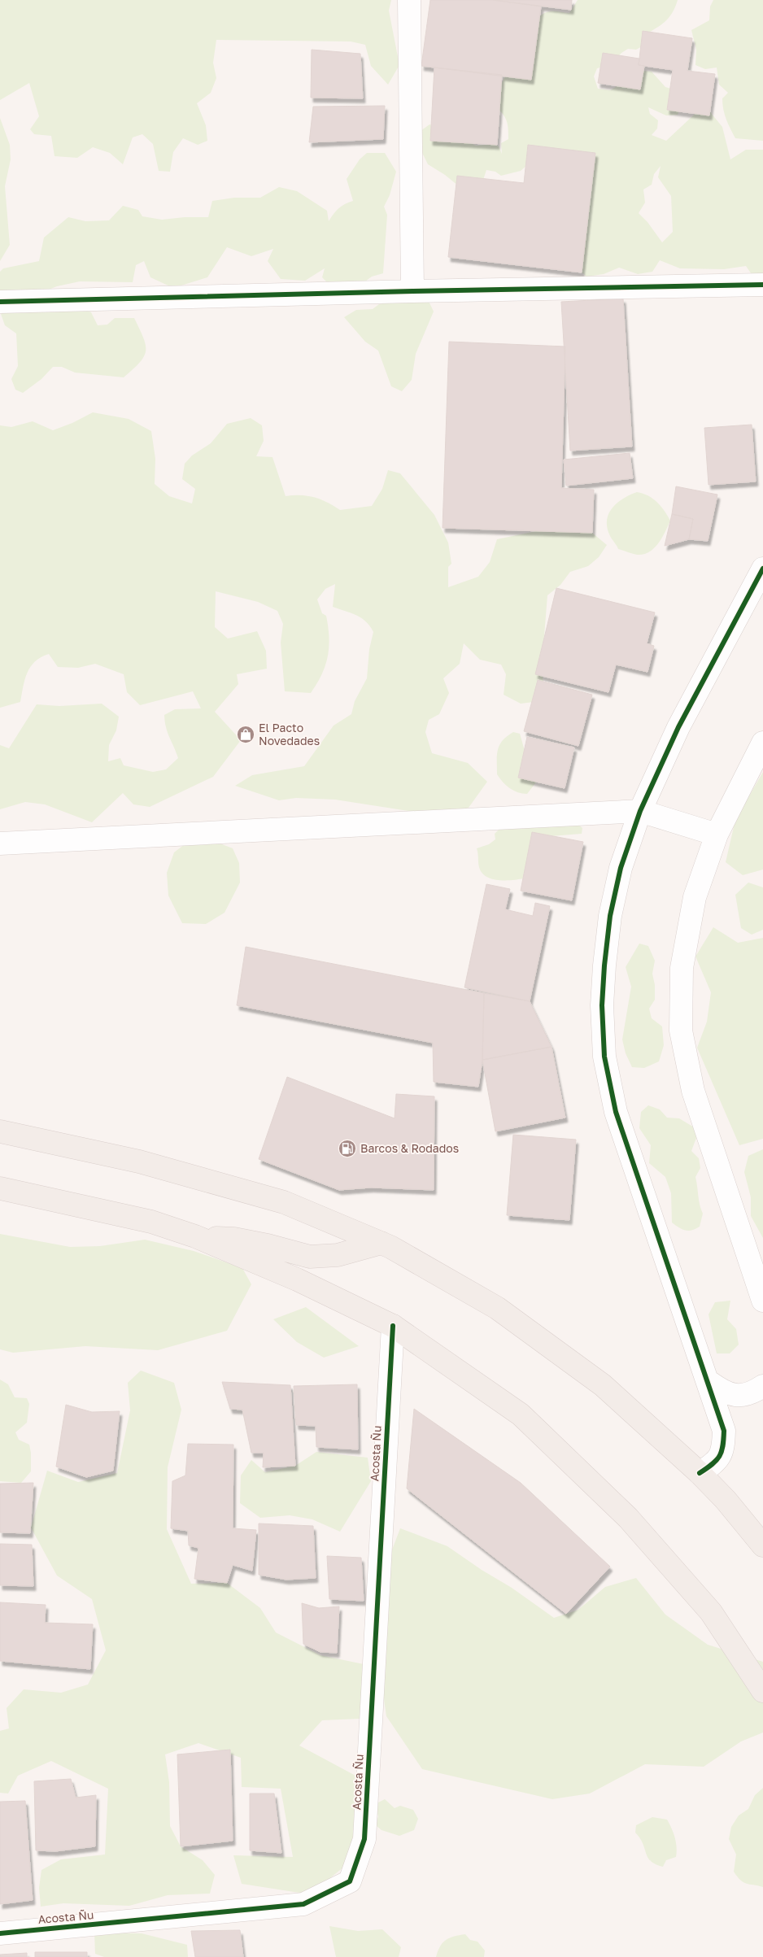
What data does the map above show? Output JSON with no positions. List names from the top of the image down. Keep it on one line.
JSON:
{"streets":{"street":["Acosta Ñu"]},"places":{"shop":["El Pacto Novedades"],"fuel station":["Barcos & Rodados"]}}
